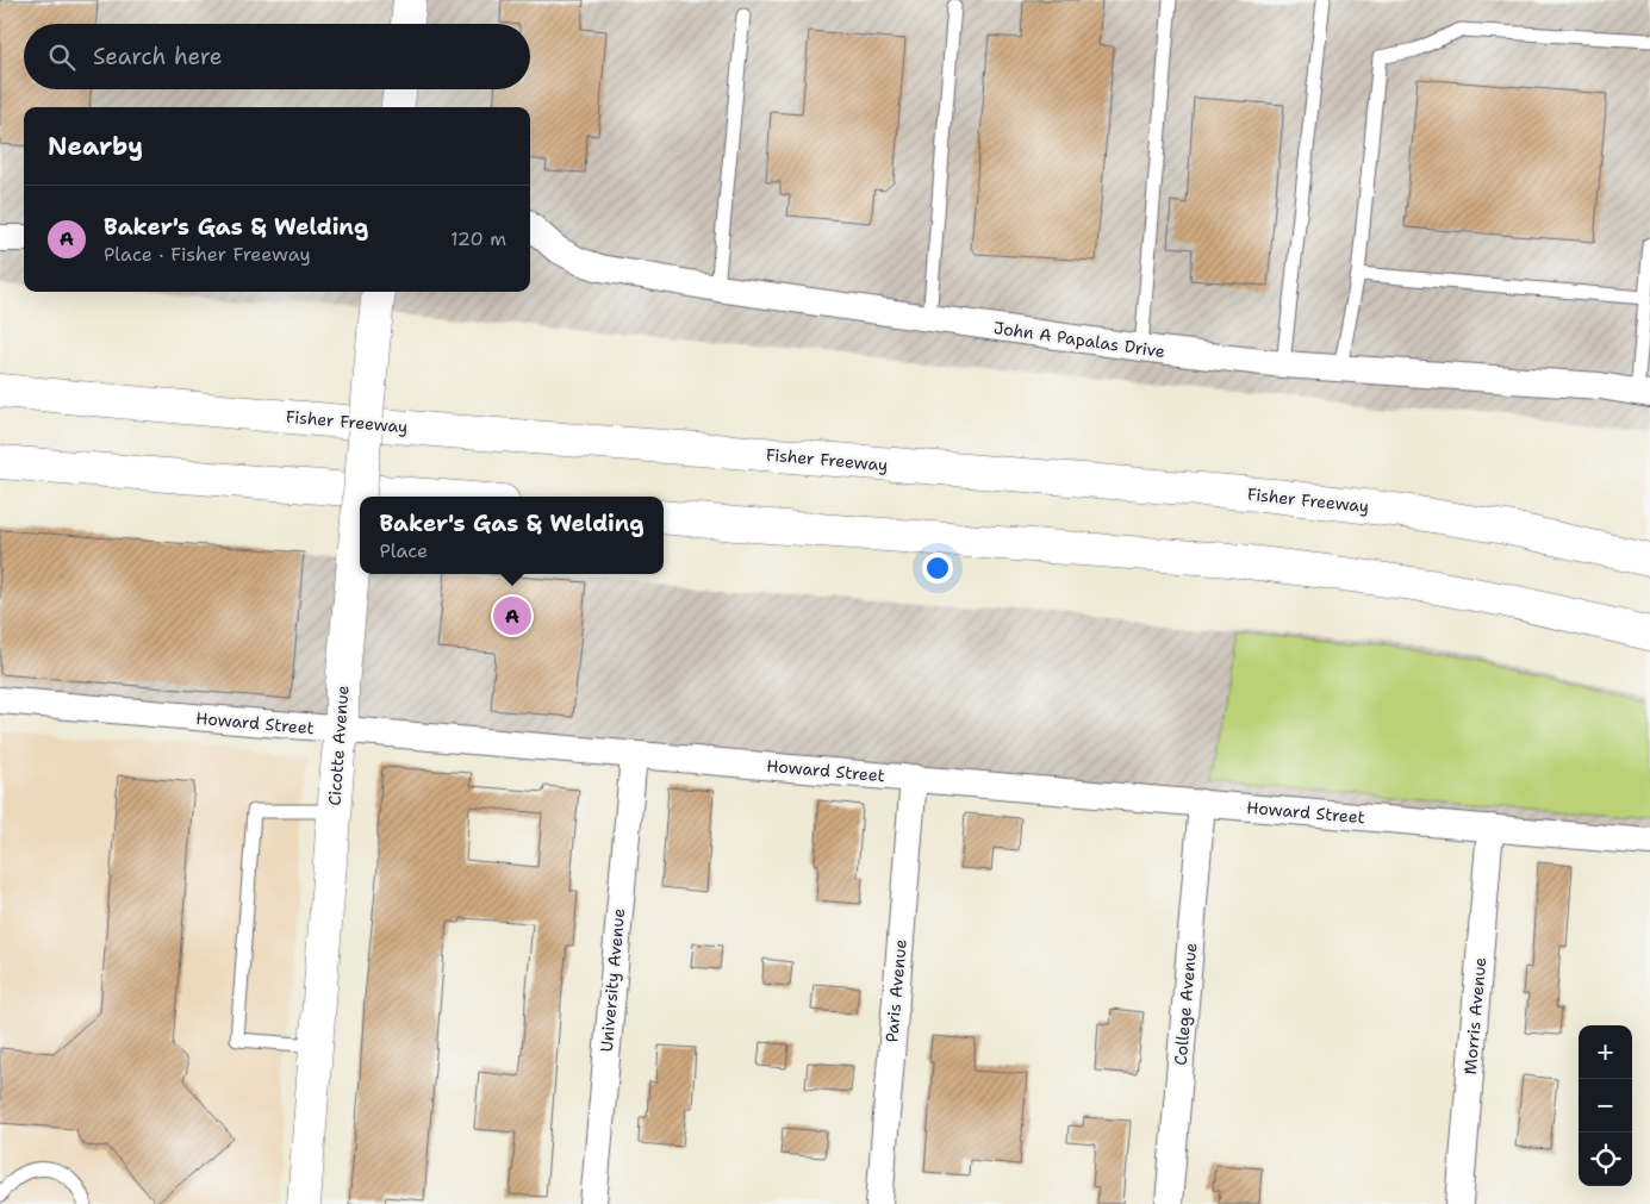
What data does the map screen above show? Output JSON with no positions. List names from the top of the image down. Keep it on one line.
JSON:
{"streets":{"main road":["Fisher Freeway","Cicotte Avenue"],"street":["John A Papalas Drive","Howard Street","University Avenue","Paris Avenue","College Avenue","Morris Avenue"]},"crossings":[["Howard Street","Cicotte Avenue"],["Howard Street","University Avenue"],["Howard Street","Paris Avenue"],["Howard Street","College Avenue"],["Howard Street","Morris Avenue"]],"page":{"search":"Search here","heading":"Nearby","list":[{"mark":"A","name":"Baker's Gas & Welding","note":"Place · Fisher Freeway","value":"120 m"}],"popup":["Baker's Gas & Welding","Place"],"pins":"A","map_buttons":["+","−"]}}
